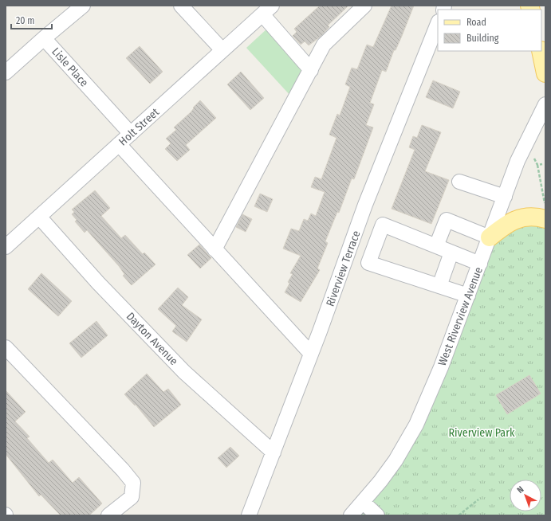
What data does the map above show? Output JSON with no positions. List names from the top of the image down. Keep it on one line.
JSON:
{"streets":{"street":["Lisle Place","Holt Street","Riverview Terrace","West Riverview Avenue","Dayton Avenue"]},"crossings":[["Lisle Place","Holt Street"],["Holt Street","Dayton Avenue"],["Riverview Terrace","Dayton Avenue"]],"parks":["Riverview Park"],"legend":["Road","Building"],"scale_bar":"20 m","north":"top left"}
